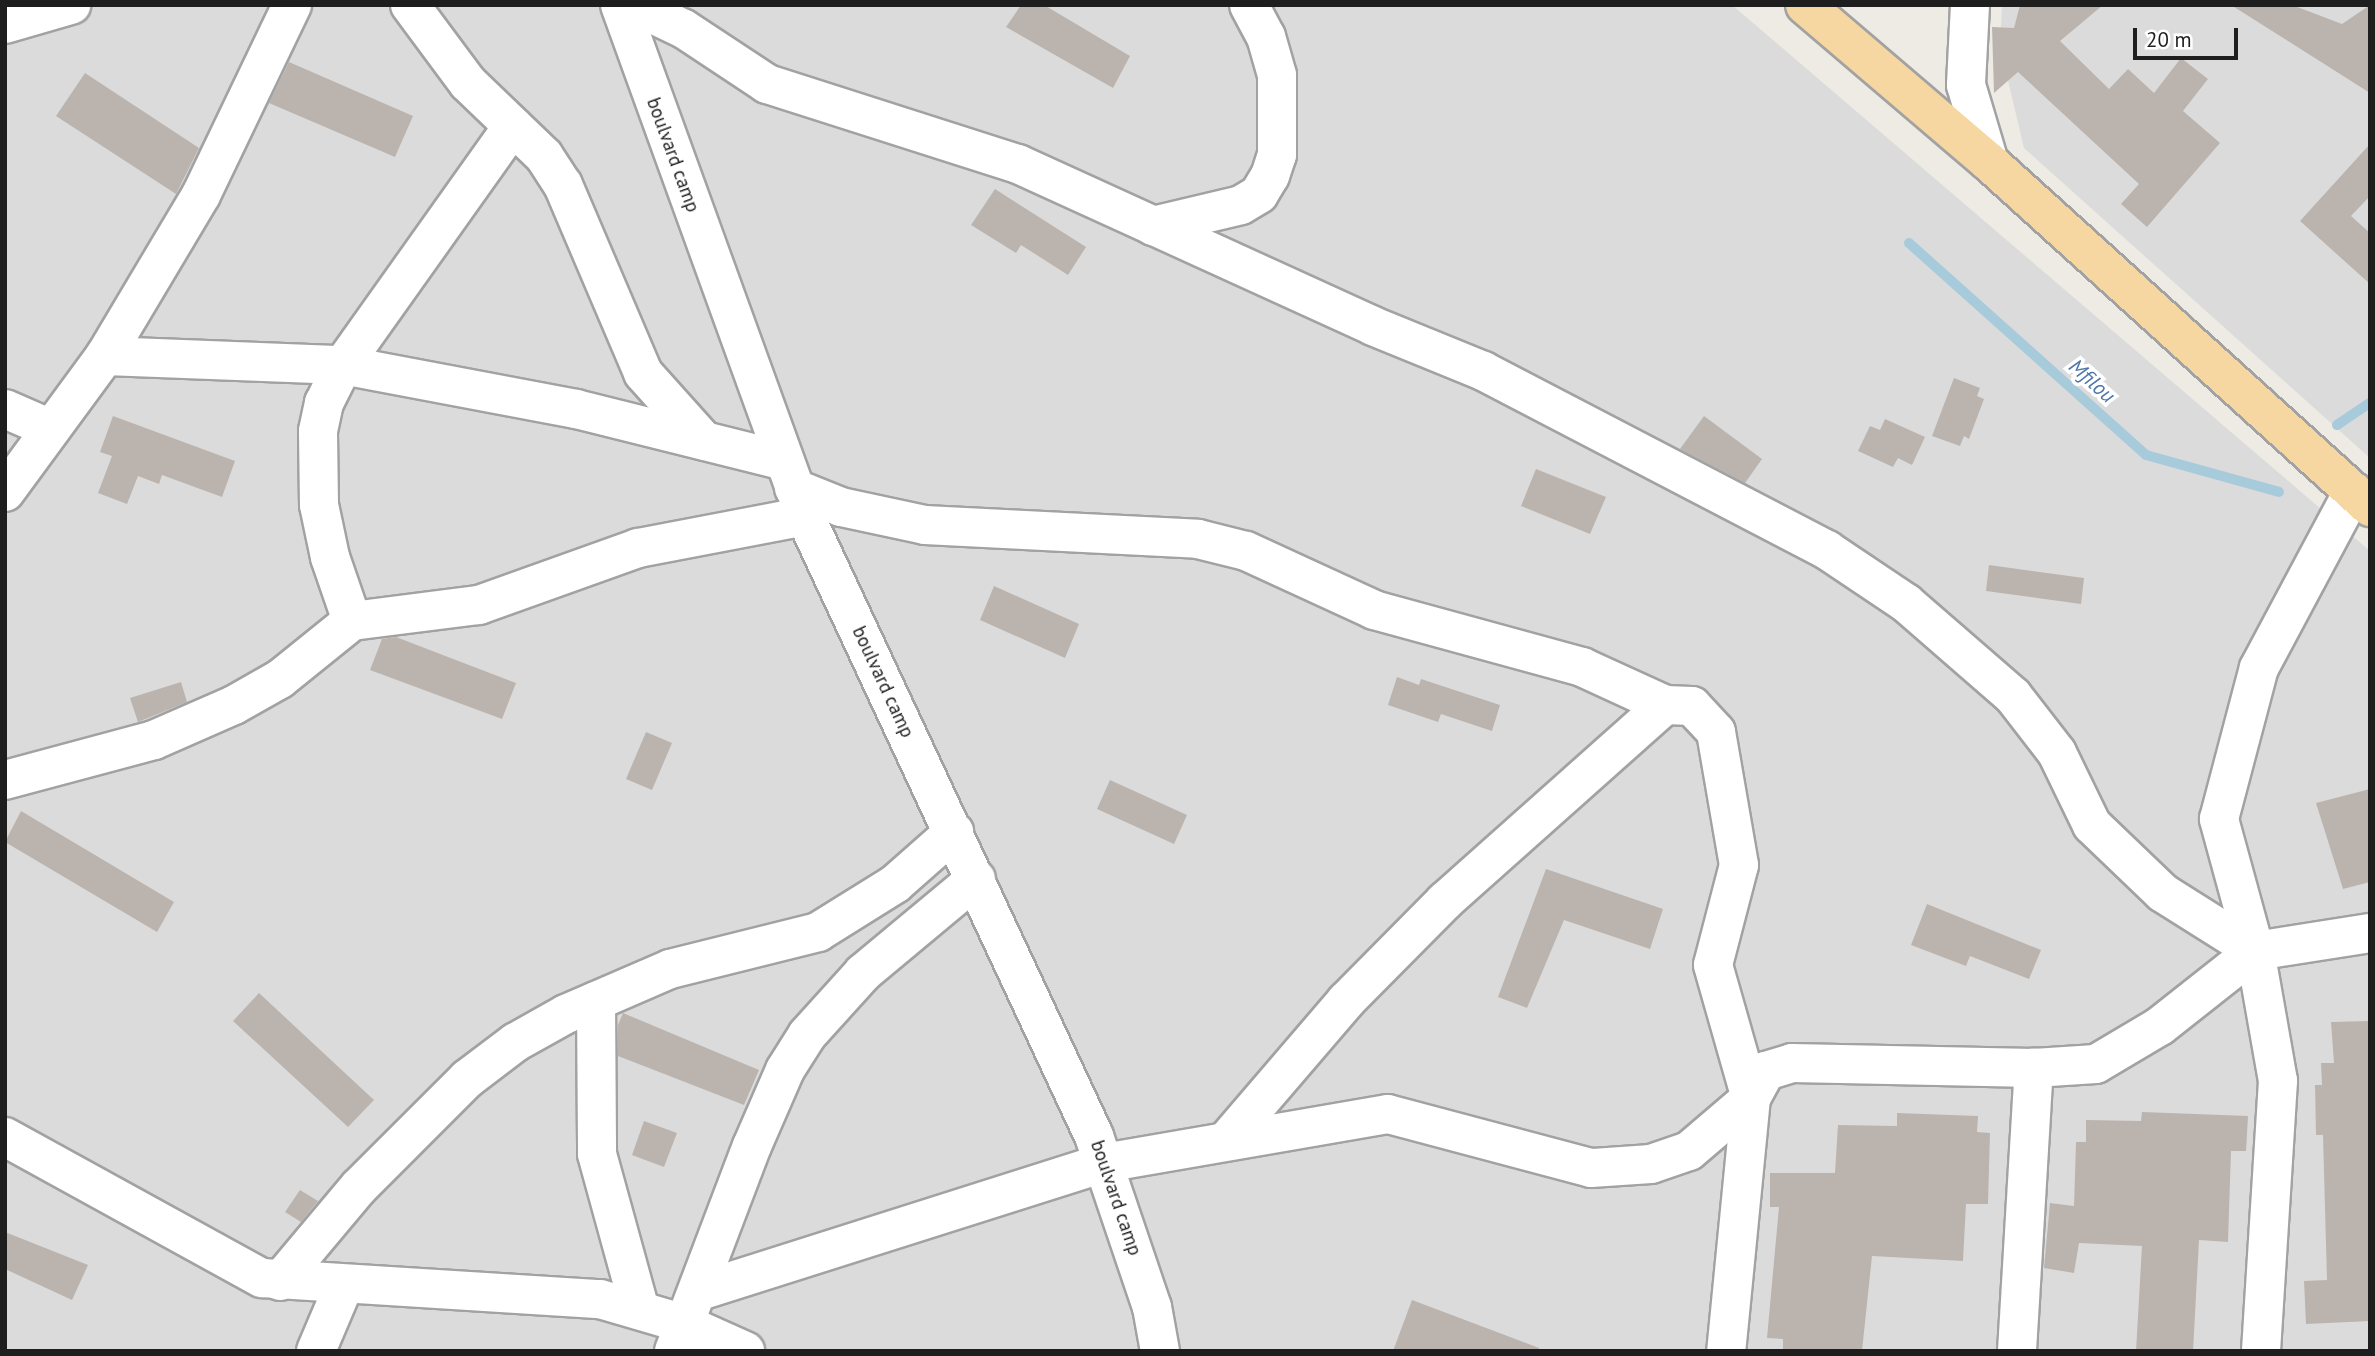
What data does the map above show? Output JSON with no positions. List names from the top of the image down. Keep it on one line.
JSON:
{"streets":{"street":["boulvard camp"]},"water":["Mfilou"],"scale_bar":"20 m"}
